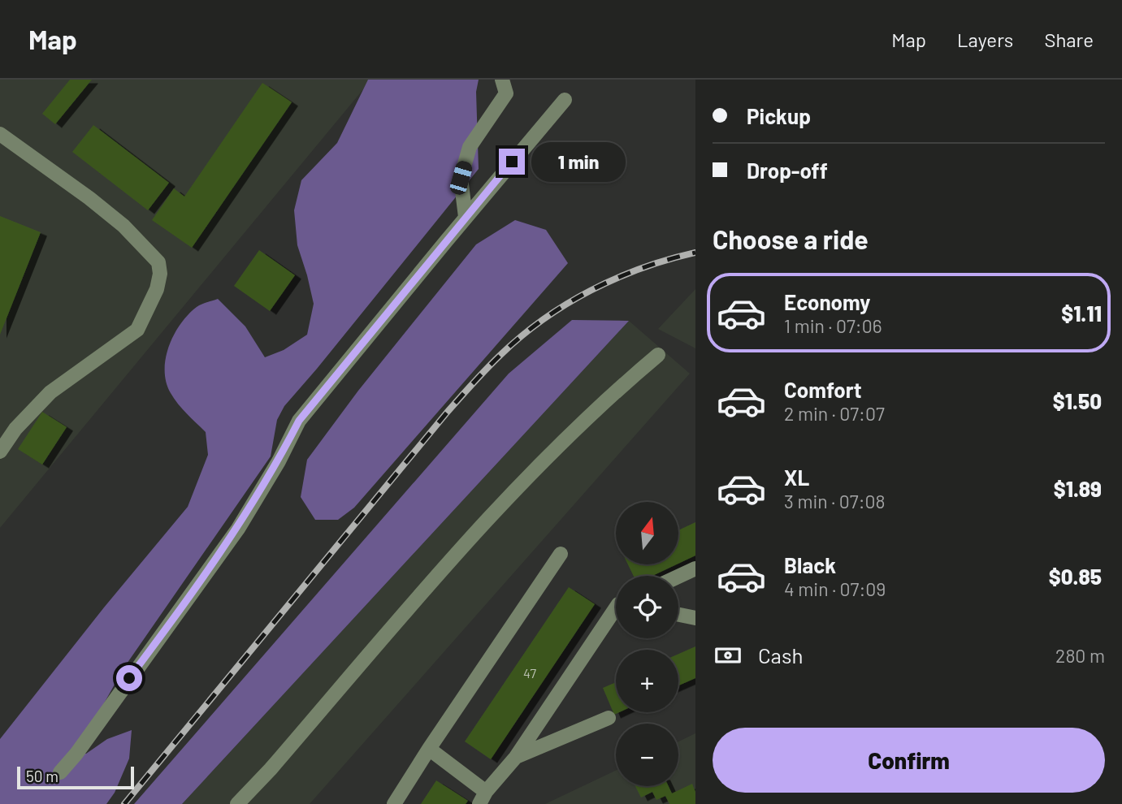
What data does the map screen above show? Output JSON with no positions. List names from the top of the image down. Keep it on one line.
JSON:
{"house_numbers":["47"],"scale_bar":"50 m","north":"top","page":{"header":"Map","nav":["Map","Layers","Share"],"banner":["Pickup","Drop-off"],"bubble":"1 min","heading":"Choose a ride","list":[{"name":"Economy","note":"1 min · 07:06","value":"$1.11"},{"name":"Comfort","note":"2 min · 07:07","value":"$1.50"},{"name":"XL","note":"3 min · 07:08","value":"$1.89"},{"name":"Black","note":"4 min · 07:09","value":"$0.85"}],"map_buttons":["+","−"],"pay":["Cash","280 m"],"buttons":"Confirm","scale":"50 m"}}
